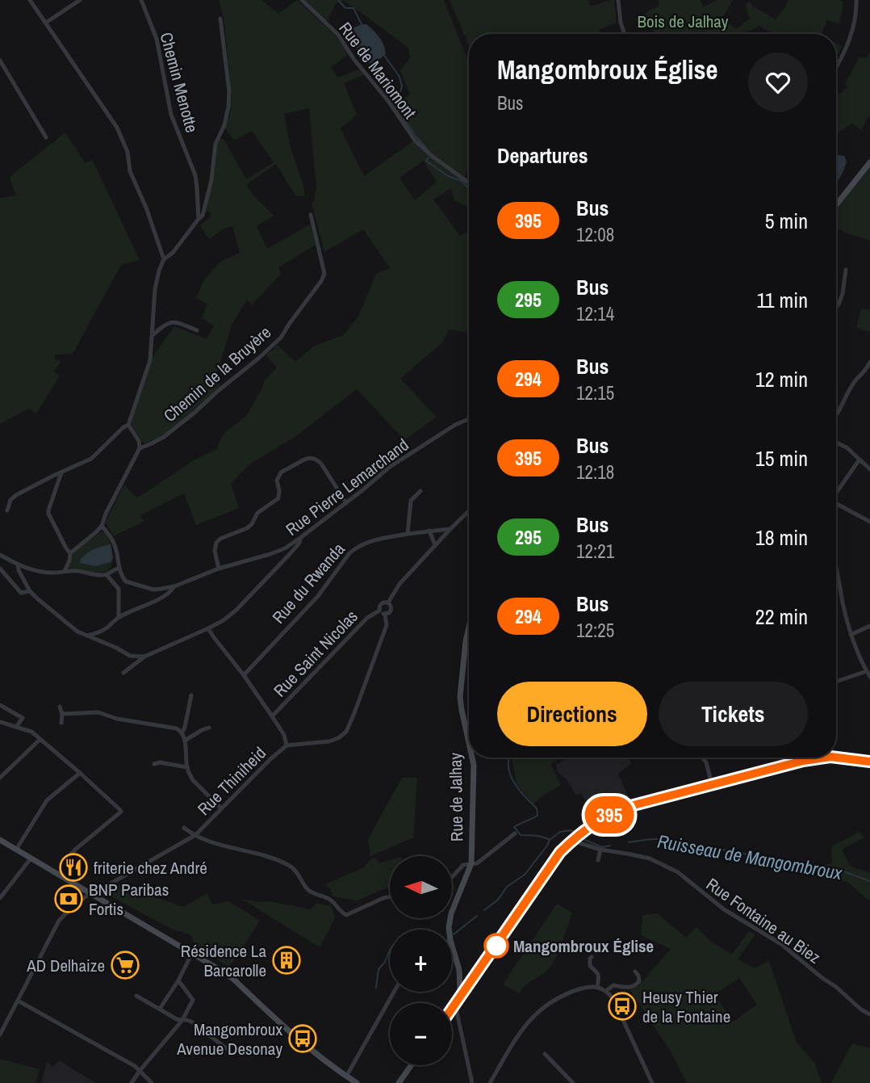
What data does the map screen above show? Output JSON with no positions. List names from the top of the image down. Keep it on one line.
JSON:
{"streets":{"main road":["Rue de Jalhay"],"street":["Rue de Mariomont","Chemin Menotte","Chemin de la Bruyère","Rue Pierre Lemarchand","Rue du Rwanda","Rue Saint Nicolas","Rue Thiniheid","Rue Fontaine au Biez"]},"crossings":[["Rue du Rwanda","Rue Thiniheid"],["Rue Saint Nicolas","Rue Thiniheid"]],"water":["Ruisseau de Mangombroux"],"parks":["Bois de Jalhay"],"places":{"restaurant":["friterie chez André"],"bank":["BNP Paribas Fortis"],"other":["Mangombroux Église"],"building":["Résidence La Barcarolle"],"supermarket":["AD Delhaize"],"bus stop":["Heusy Thier de la Fontaine","Mangombroux Avenue Desonay"]},"lines":["bus line 395"],"north":"left","page":{"on_map":"395","heading":[["Mangombroux Église","Bus"],"Departures"],"list":[{"mark":"395","name":"Bus","note":"12:08","value":"5 min"},{"mark":"295","name":"Bus","note":"12:14","value":"11 min"},{"mark":"294","name":"Bus","note":"12:15","value":"12 min"},{"mark":"395","name":"Bus","note":"12:18","value":"15 min"},{"mark":"295","name":"Bus","note":"12:21","value":"18 min"},{"mark":"294","name":"Bus","note":"12:25","value":"22 min"}],"buttons":["Directions","Tickets"],"map_buttons":["+","−"]}}
